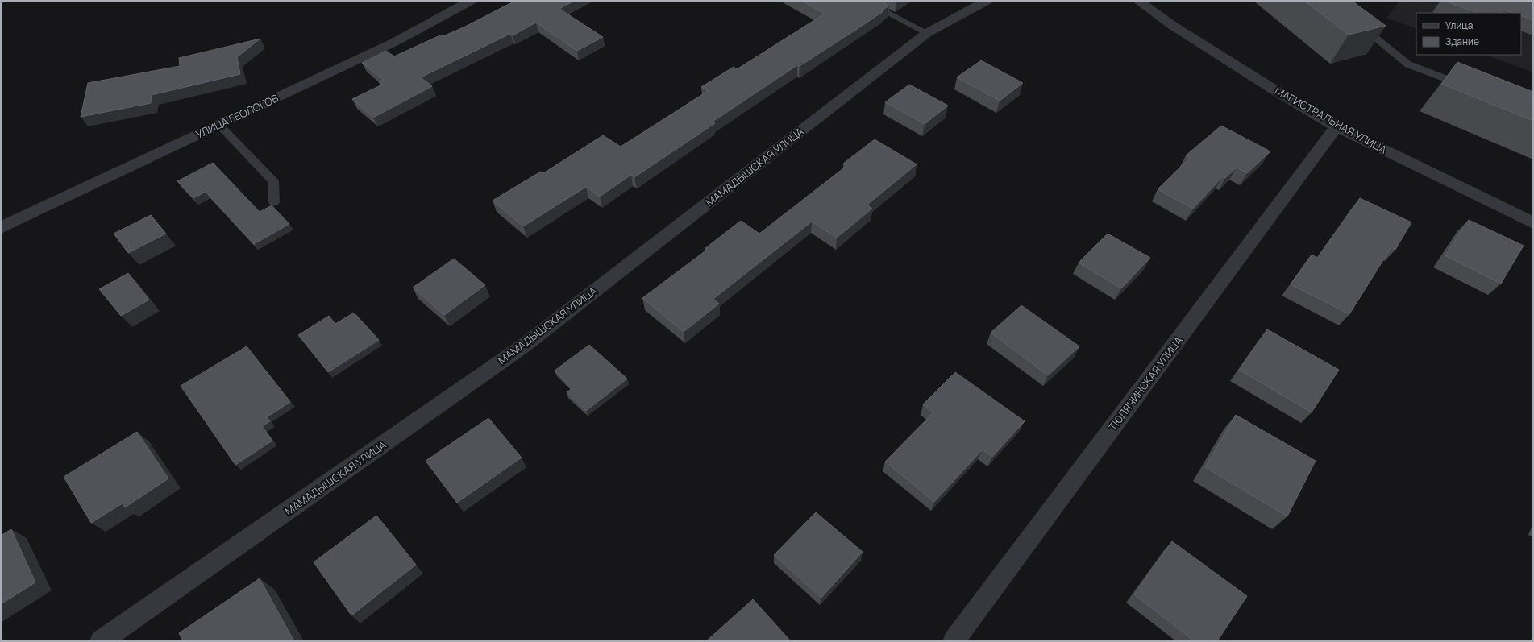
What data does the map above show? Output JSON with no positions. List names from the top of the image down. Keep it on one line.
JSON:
{"streets":{"street":["УЛИЦА ГЕОЛОГОВ","МАГИСТРАЛЬНАЯ УЛИЦА","МАМАДЫШСКАЯ УЛИЦА","ТЮЛЯЧИНСКАЯ УЛИЦА"]},"crossings":[["МАГИСТРАЛЬНАЯ УЛИЦА","ТЮЛЯЧИНСКАЯ УЛИЦА"]],"legend":["Улица","Здание"]}
